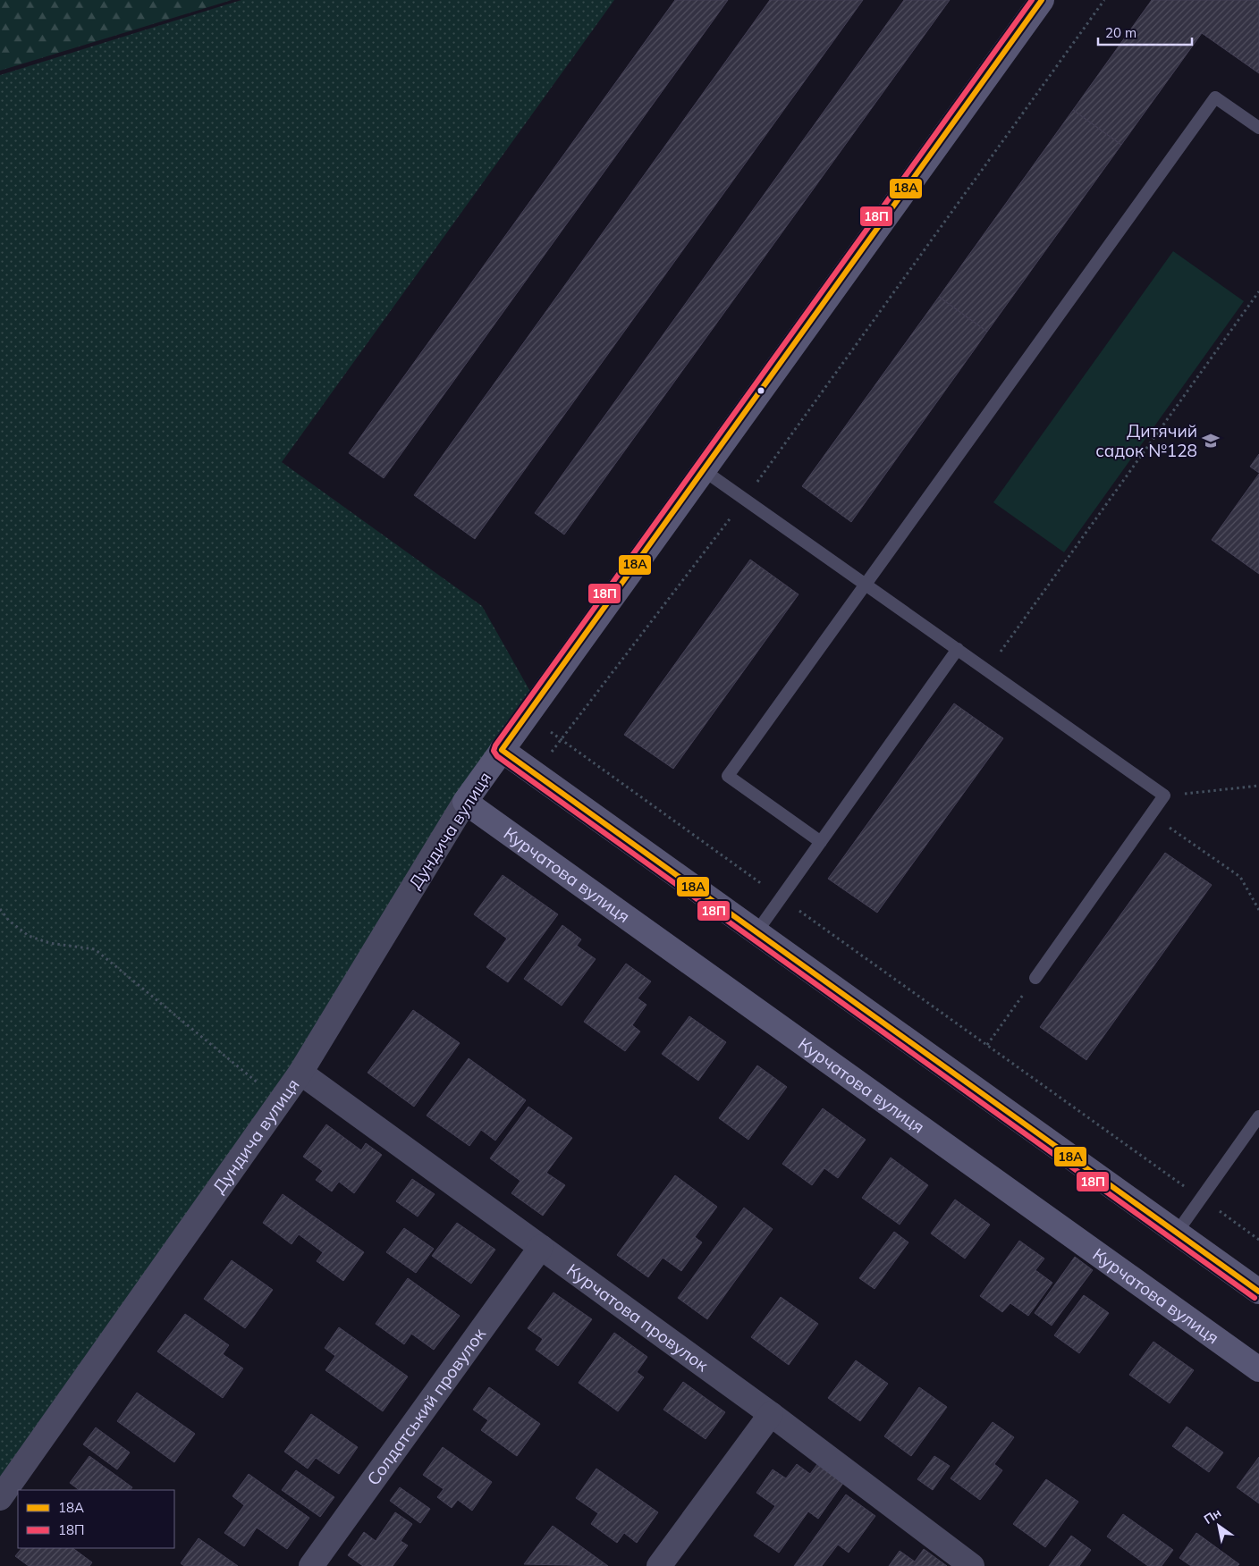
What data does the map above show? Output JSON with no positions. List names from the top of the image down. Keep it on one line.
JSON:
{"streets":{"street":["Дундича вулиця","Курчатова вулиця","Курчатова провулок","Солдатський провулок"]},"crossings":[["Дундича вулиця","Курчатова вулиця"],["Дундича вулиця","Курчатова провулок"],["Курчатова провулок","Солдатський провулок"]],"places":{"school or university":["Дитячий садок №128"]},"lines":["transit line 18А","transit line 18П"],"legend":["18А","18П"],"scale_bar":"20 m","north":"top left"}
